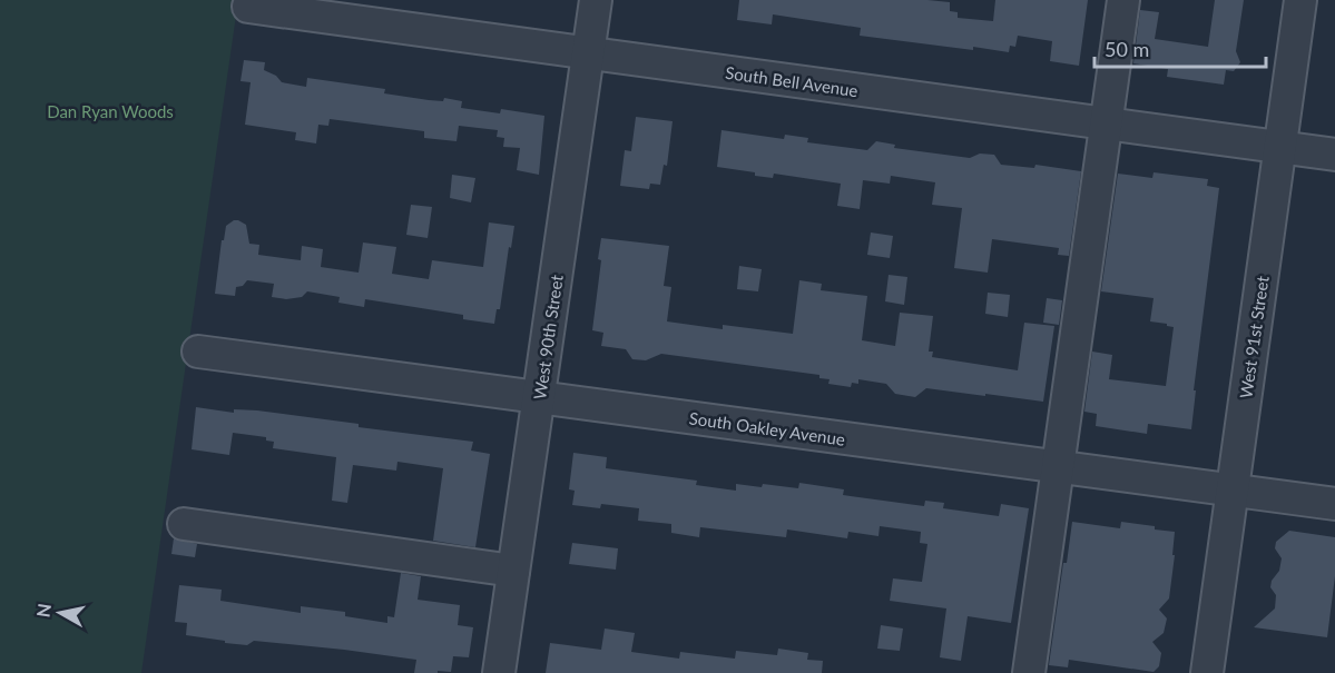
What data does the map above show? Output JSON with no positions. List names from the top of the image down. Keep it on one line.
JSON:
{"streets":{"street":["South Bell Avenue","West 90th Street","West 91st Street","South Oakley Avenue"]},"crossings":[["South Bell Avenue","West 90th Street"],["South Bell Avenue","West 91st Street"],["West 90th Street","South Oakley Avenue"],["West 91st Street","South Oakley Avenue"]],"parks":["Dan Ryan Woods"],"scale_bar":"50 m","north":"left"}
